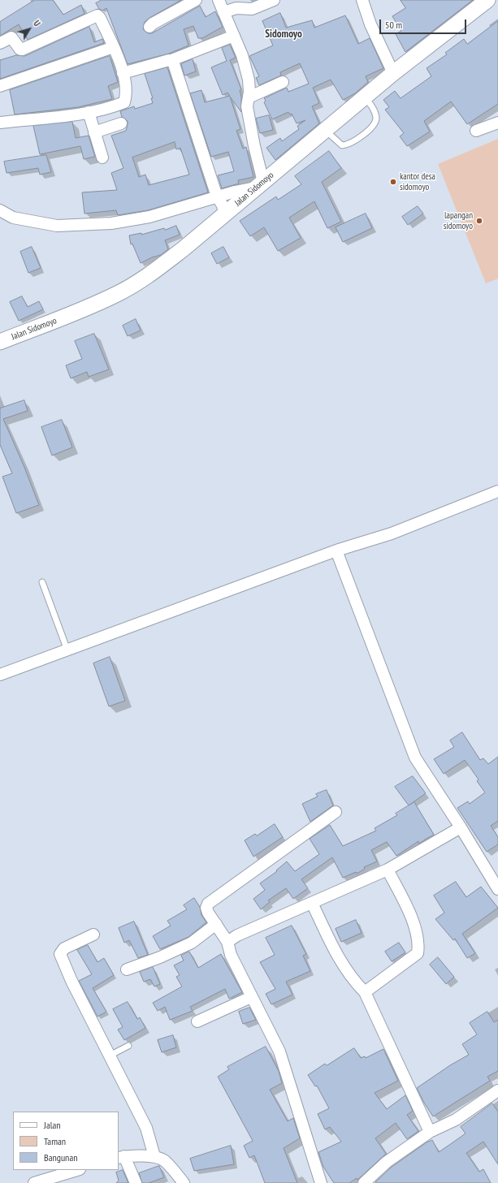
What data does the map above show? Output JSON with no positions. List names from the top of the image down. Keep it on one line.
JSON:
{"streets":{"main road":["Jalan Sidomoyo"]},"districts":["Sidomoyo"],"places":["kantor desa sidomoyo","lapangan sidomoyo"],"legend":["Jalan","Taman","Bangunan"],"scale_bar":"50 m","north":"top right"}
